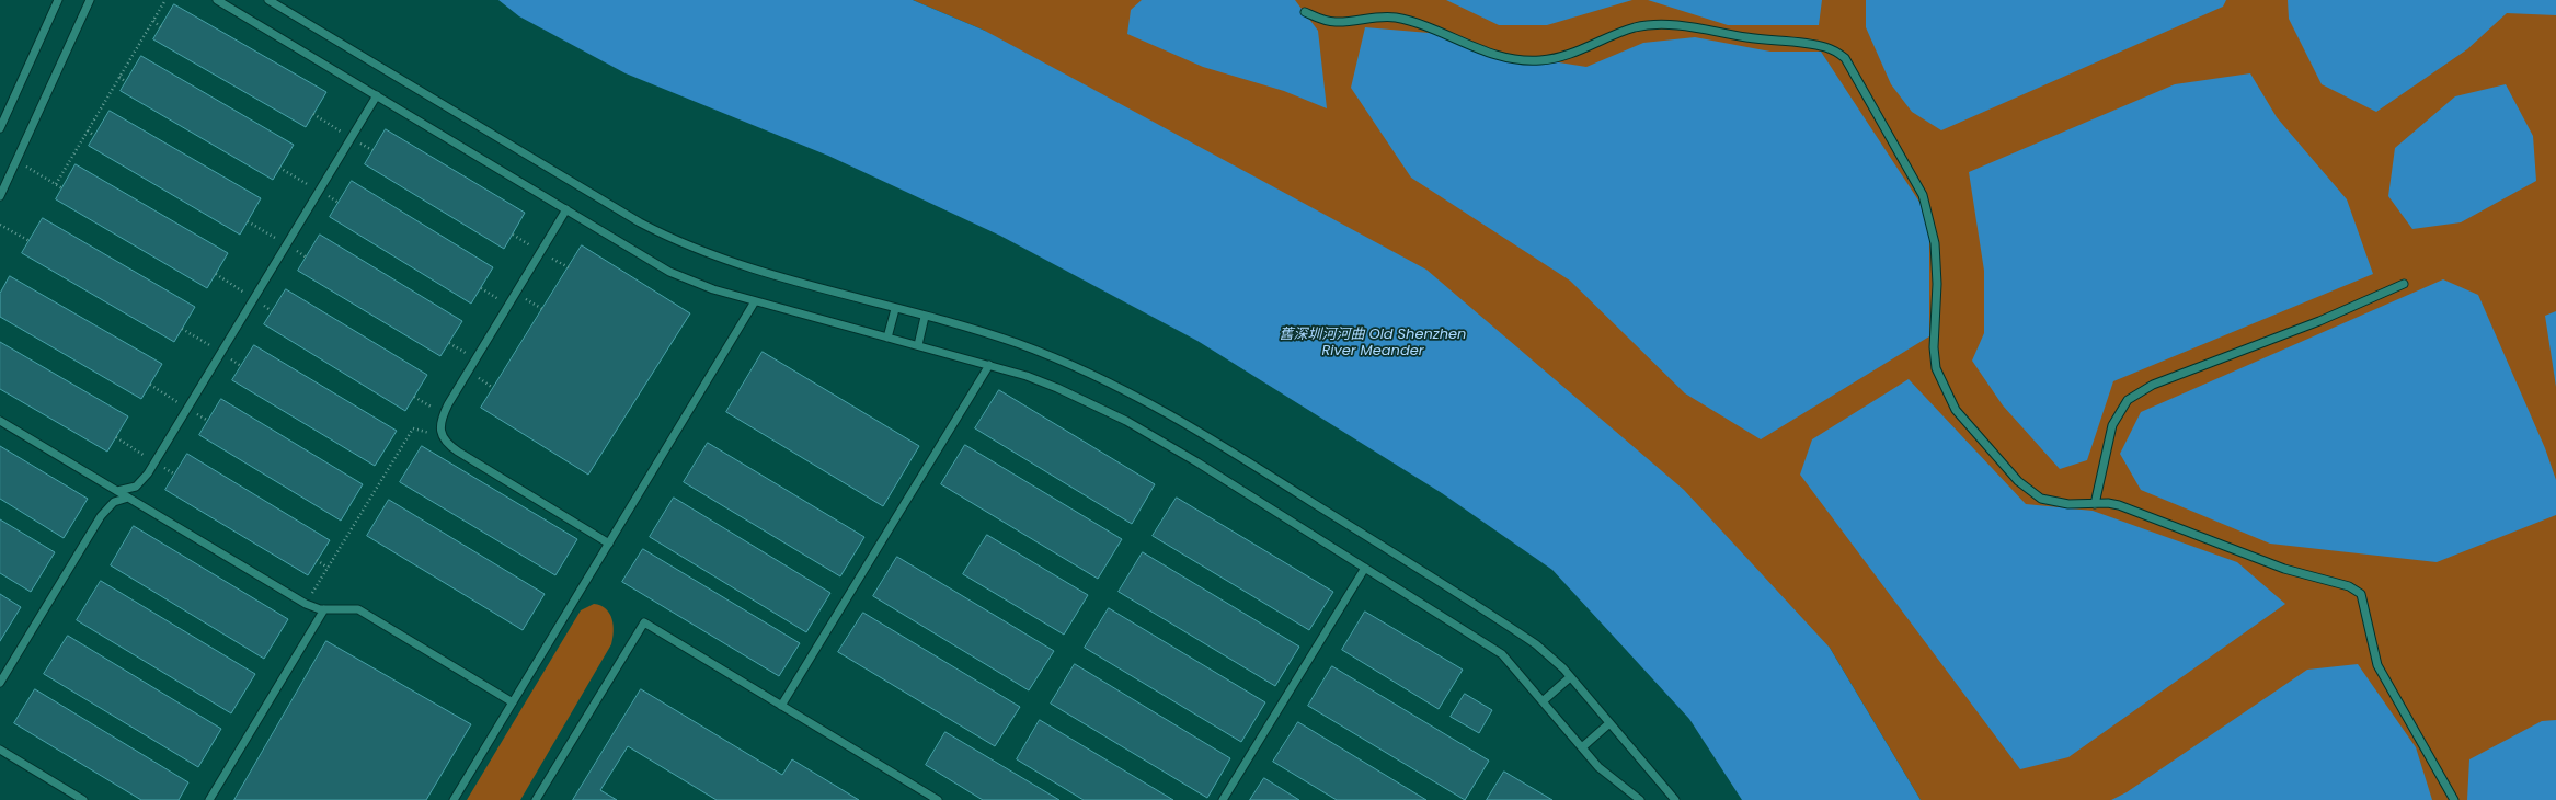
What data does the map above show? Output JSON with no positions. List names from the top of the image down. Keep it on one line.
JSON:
{"water":["舊深圳河河曲 Old Shenzhen River Meander"]}
